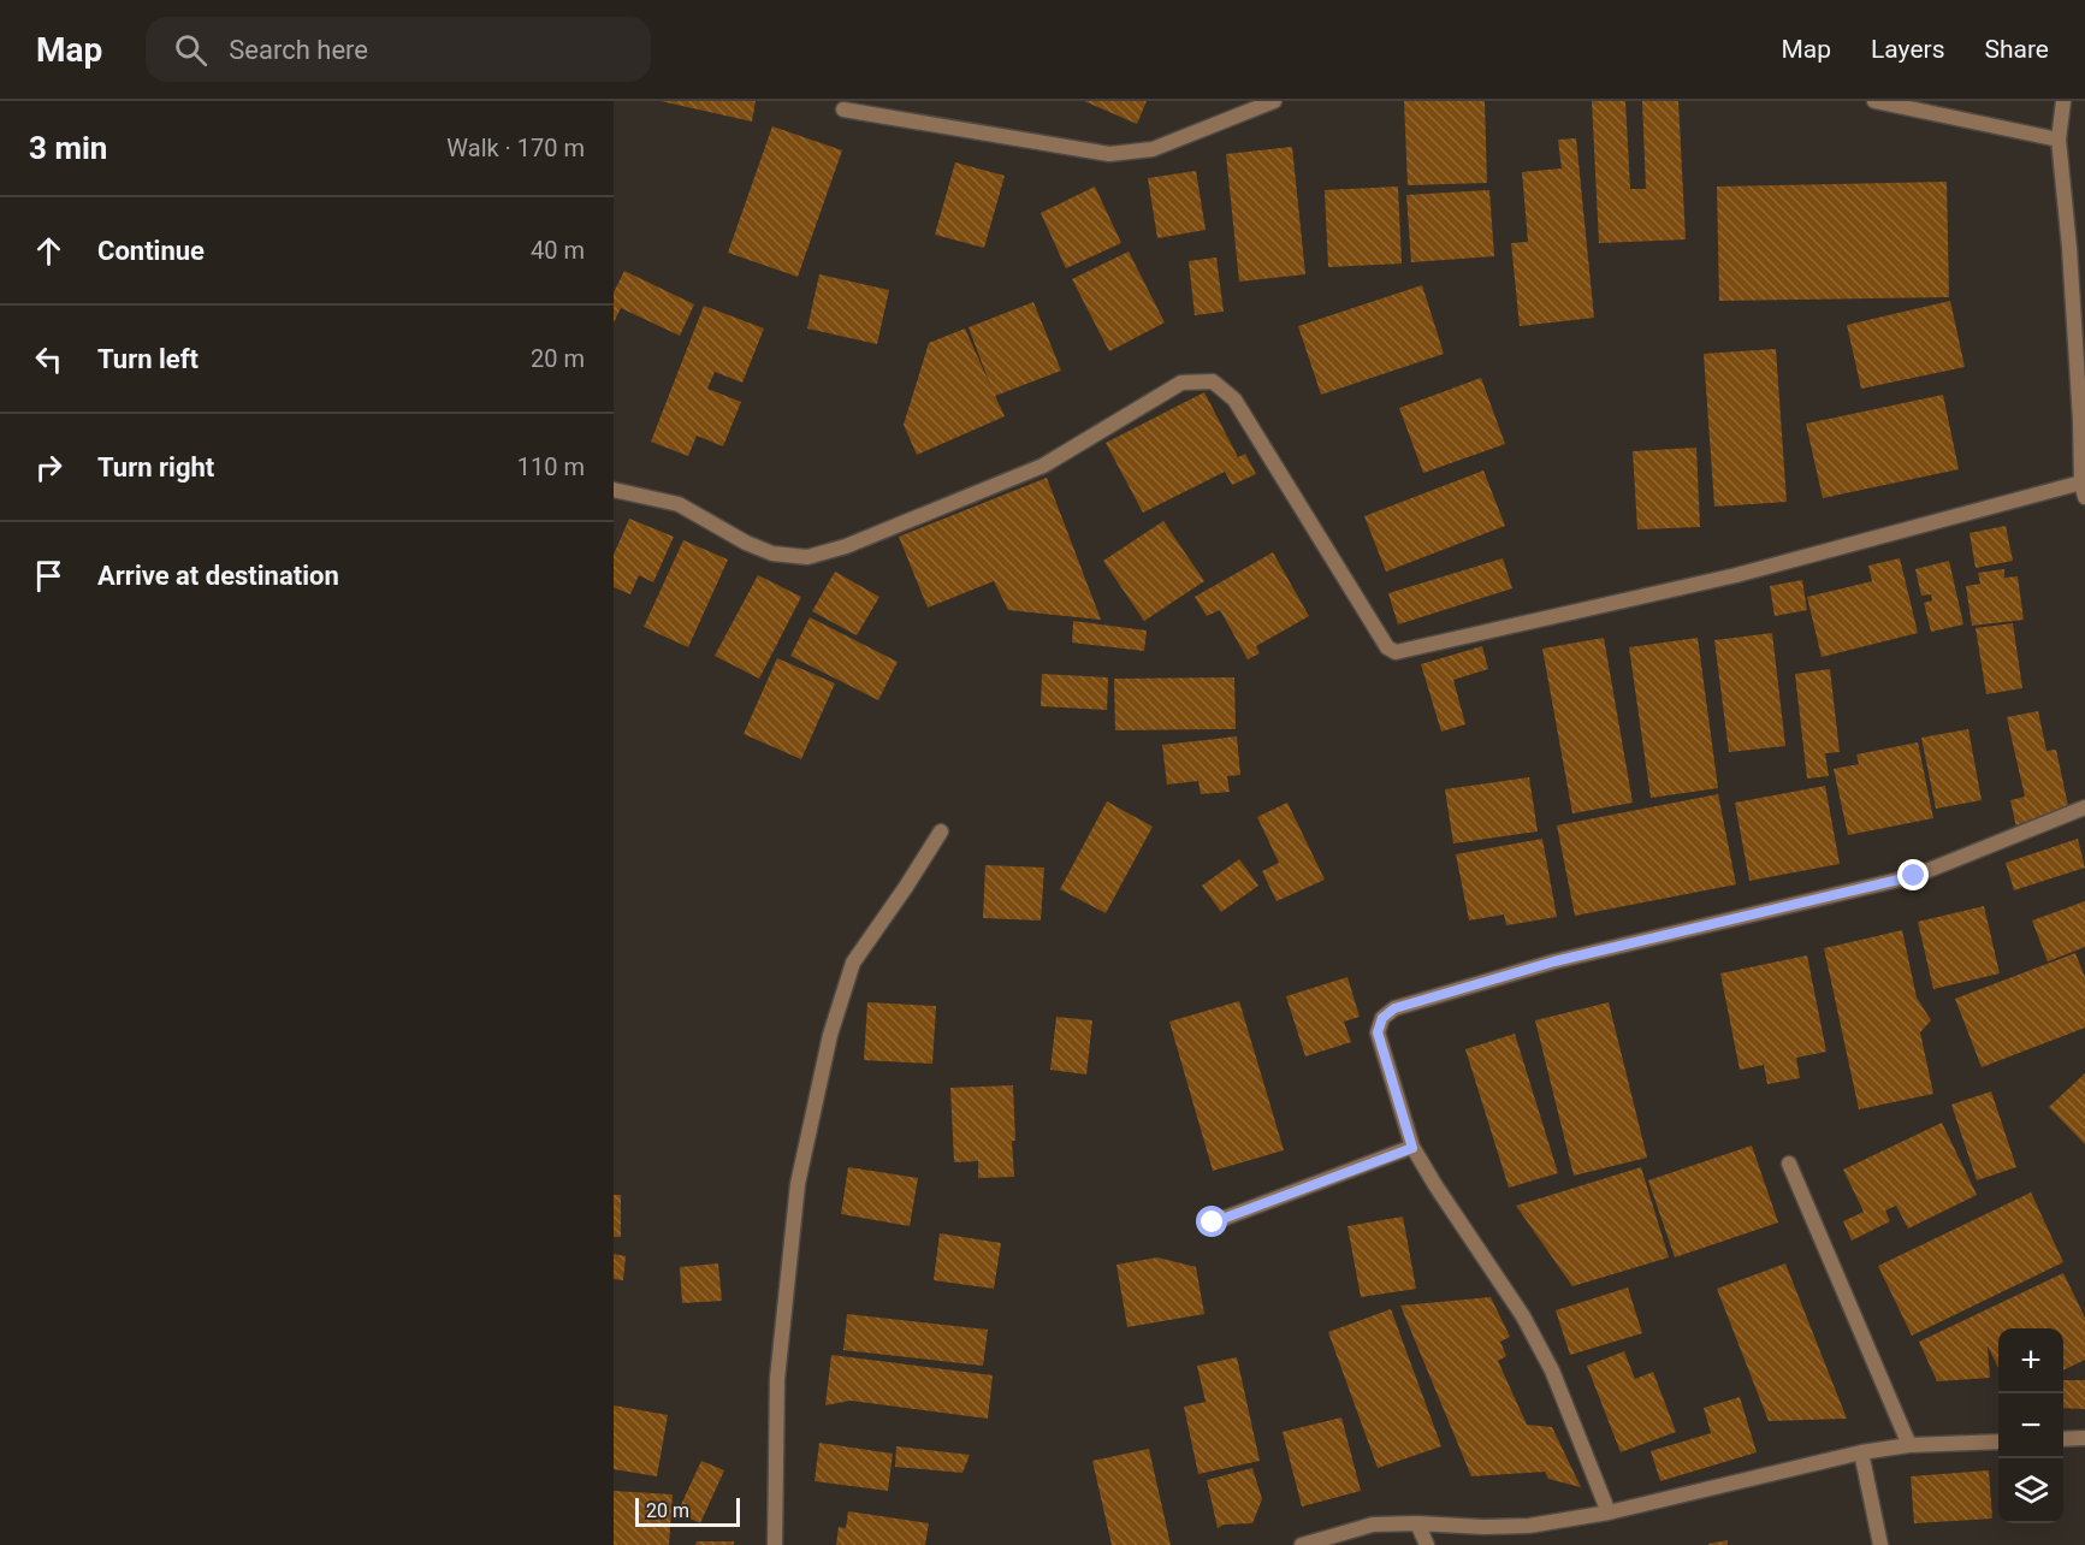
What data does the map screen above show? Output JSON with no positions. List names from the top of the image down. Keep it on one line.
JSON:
{"scale_bar":"20 m","page":{"header":"Map","search":"Search here","nav":["Map","Layers","Share"],"heading":["3 min","Walk · 170 m"],"list":[["Continue","40 m"],["Turn left","20 m"],["Turn right","110 m"],"Arrive at destination"],"map_buttons":["+","−"],"scale":"20 m"}}
